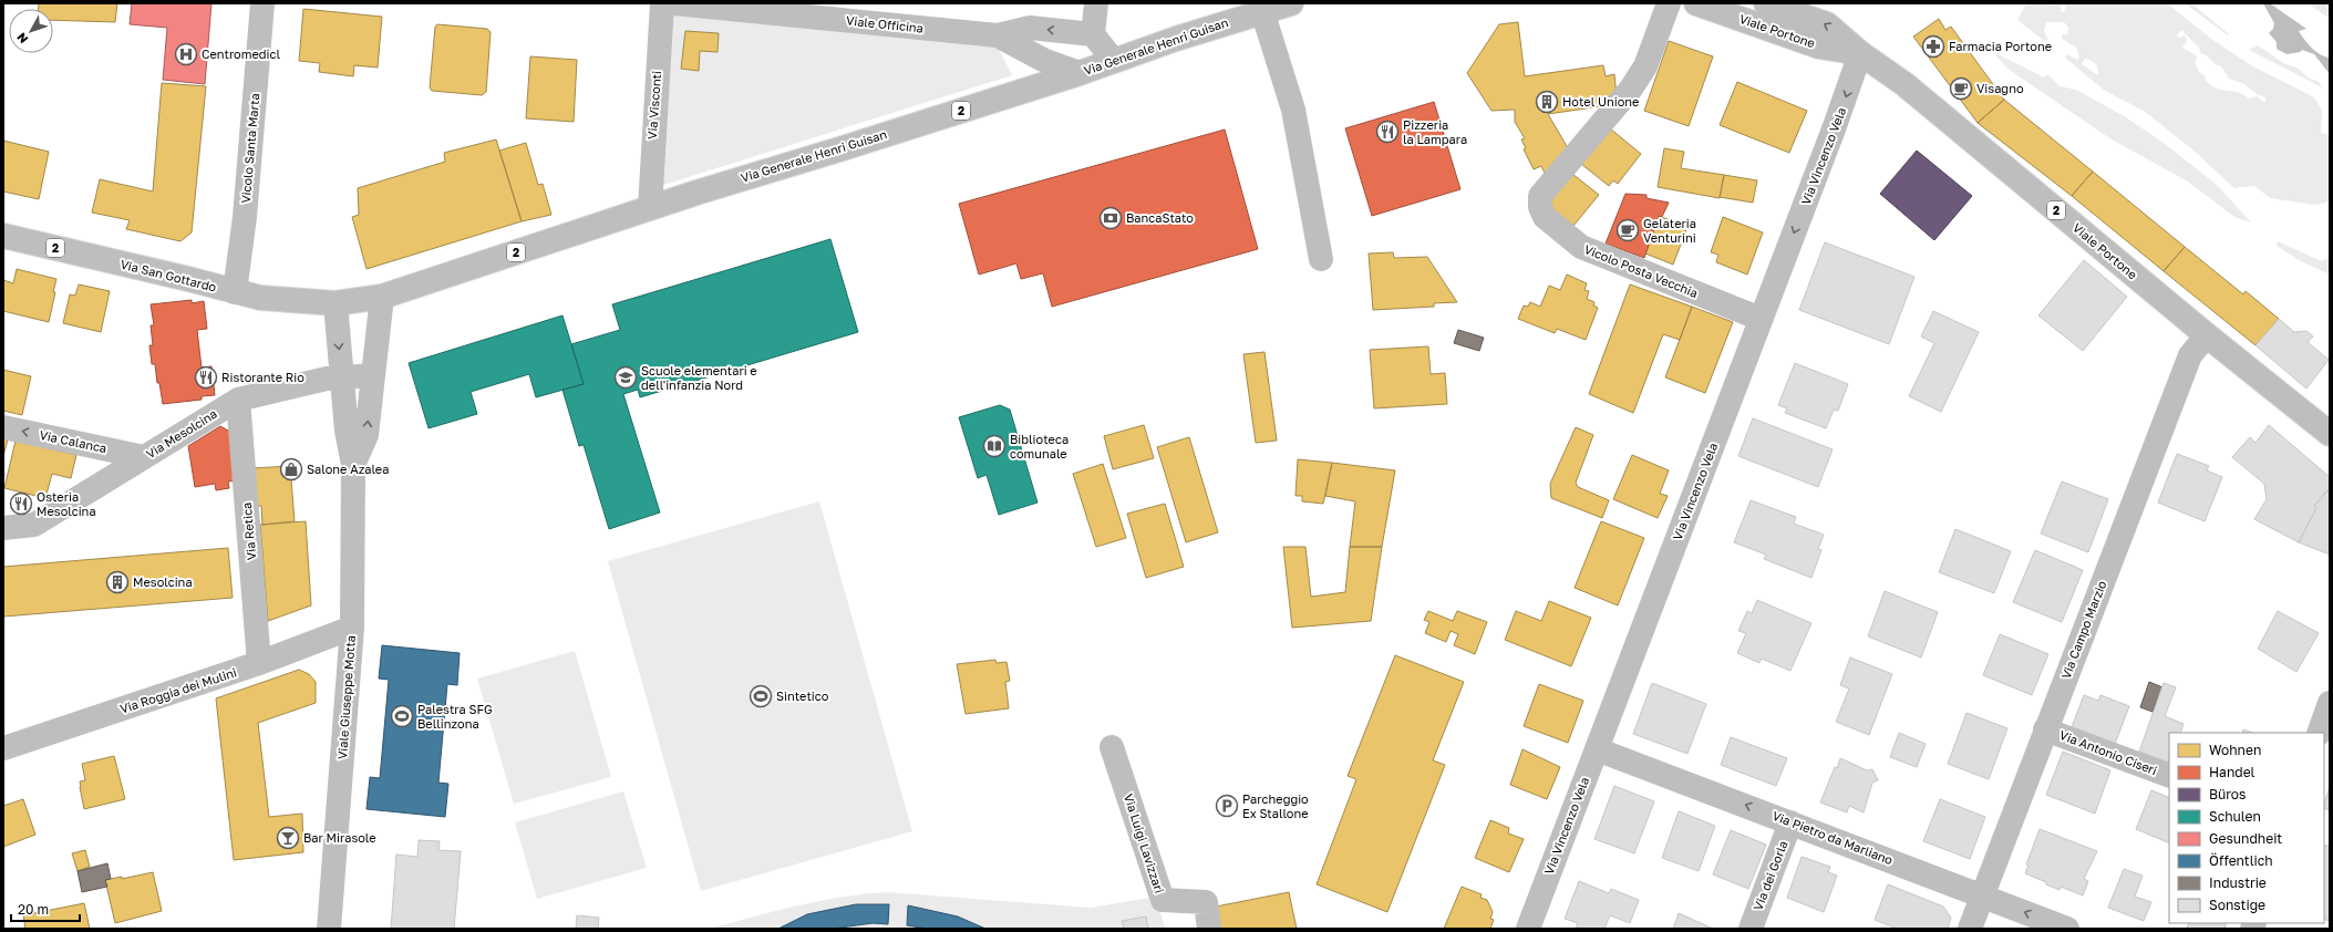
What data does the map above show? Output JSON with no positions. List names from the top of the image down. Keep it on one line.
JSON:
{"streets":{"street":["Viale Officina","Viale Portone","Via Generale Henri Guisan","Via Visconti","2","Vicolo Santa Marta","Via Vincenzo Vela","Vicolo Posta Vecchia","Via San Gottardo","Via Mesolcina","Via Calanca","Via Retica","Via Campo Marzio","Via Roggia dei Mulini","Viale Giuseppe Motta","Via Antonio Ciseri","Via Pietro da Marliano","Via Luigi Lavizzari","Via dei Gorla"]},"crossings":[["Viale Portone","Via Vincenzo Vela"],["Viale Portone","Via Campo Marzio"],["Via Generale Henri Guisan","Via Visconti"],["Via Generale Henri Guisan","Via San Gottardo"],["Via Generale Henri Guisan","Viale Giuseppe Motta"],["Vicolo Santa Marta","Via San Gottardo"],["Via Vincenzo Vela","Vicolo Posta Vecchia"],["Via Vincenzo Vela","Via Pietro da Marliano"],["Via San Gottardo","Viale Giuseppe Motta"],["Via Mesolcina","Via Calanca"],["Via Mesolcina","Via Retica"],["Via Mesolcina","Viale Giuseppe Motta"],["Via Retica","Via Roggia dei Mulini"],["Via Campo Marzio","Via Antonio Ciseri"],["Via Campo Marzio","Via Pietro da Marliano"],["Via Roggia dei Mulini","Viale Giuseppe Motta"],["Via Pietro da Marliano","Via dei Gorla"]],"one_way":["Via Calanca","Via Pietro da Marliano"],"places":{"pharmacy":["Farmacia Portone"],"hospital":["Centromedicl"],"cafe":["Visagno","Gelateria Venturini"],"building":["Hotel Unione","Mesolcina"],"restaurant":["Pizzeria la Lampara","Ristorante Rio","Osteria Mesolcina"],"bank":["BancaStato"],"school or university":["Scuole elementari e dell'infanzia Nord"],"library":["Biblioteca comunale"],"shop":["Salone Azalea"],"sports":["Sintetico","Palestra SFG Bellinzona"],"parking":["Parcheggio Ex Stallone"],"bar":["Bar Mirasole"]},"legend":["Wohnen","Handel","Büros","Schulen","Gesundheit","Öffentlich","Industrie","Sonstige"],"scale_bar":"20 m","north":"bottom left"}
